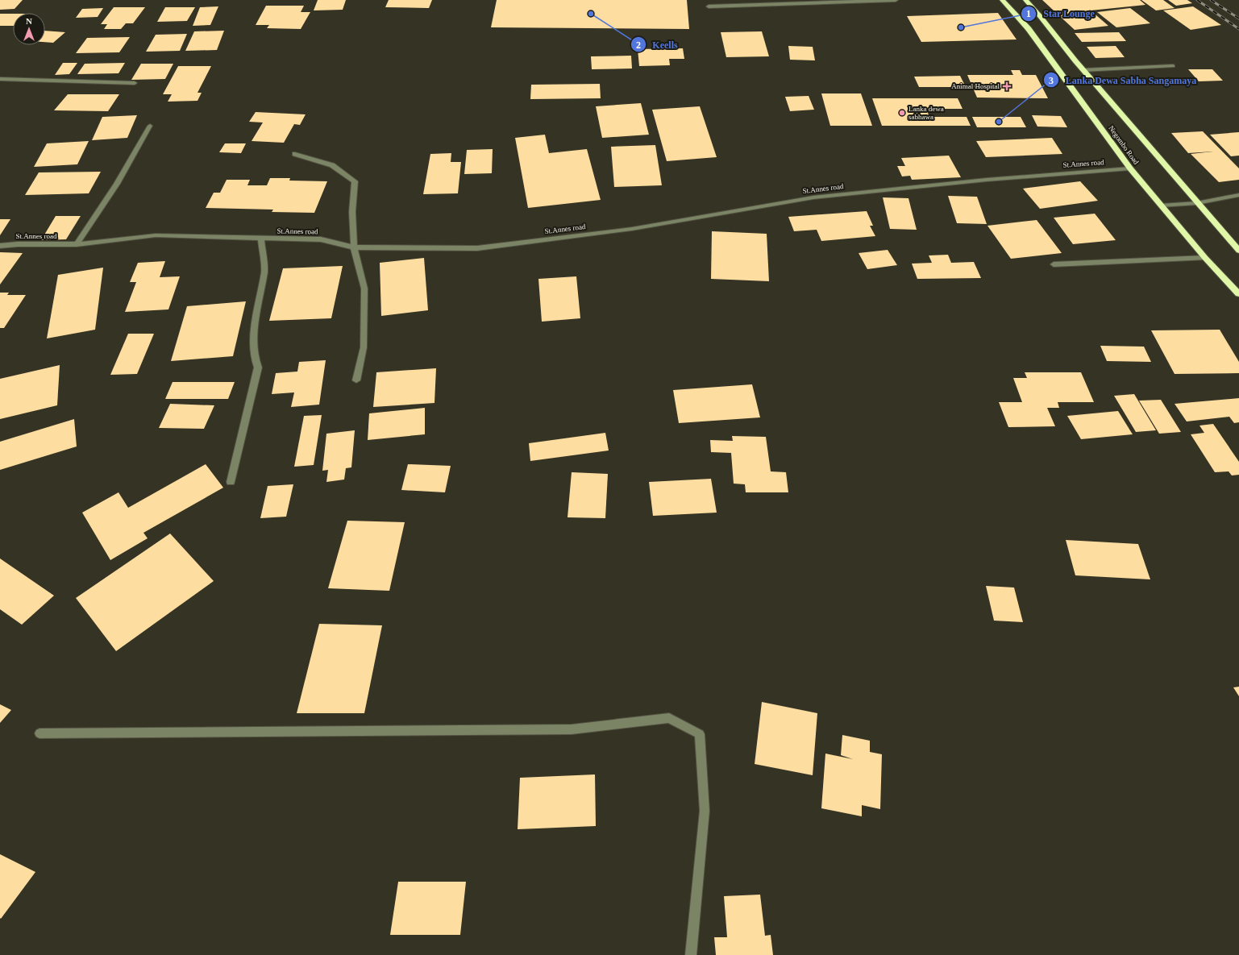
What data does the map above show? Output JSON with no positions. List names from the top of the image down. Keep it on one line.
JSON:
{"streets":{"highway":["Negombo Road"],"street":["St.Annes road"]},"crossings":[["Negombo Road","St.Annes road"]],"places":{"other":["Keells","Star Lounge","Lanka dewa sabhawa","Lanka Dewa Sabha Sangamaya"],"health":["Animal Hospital"]},"north":"top"}
